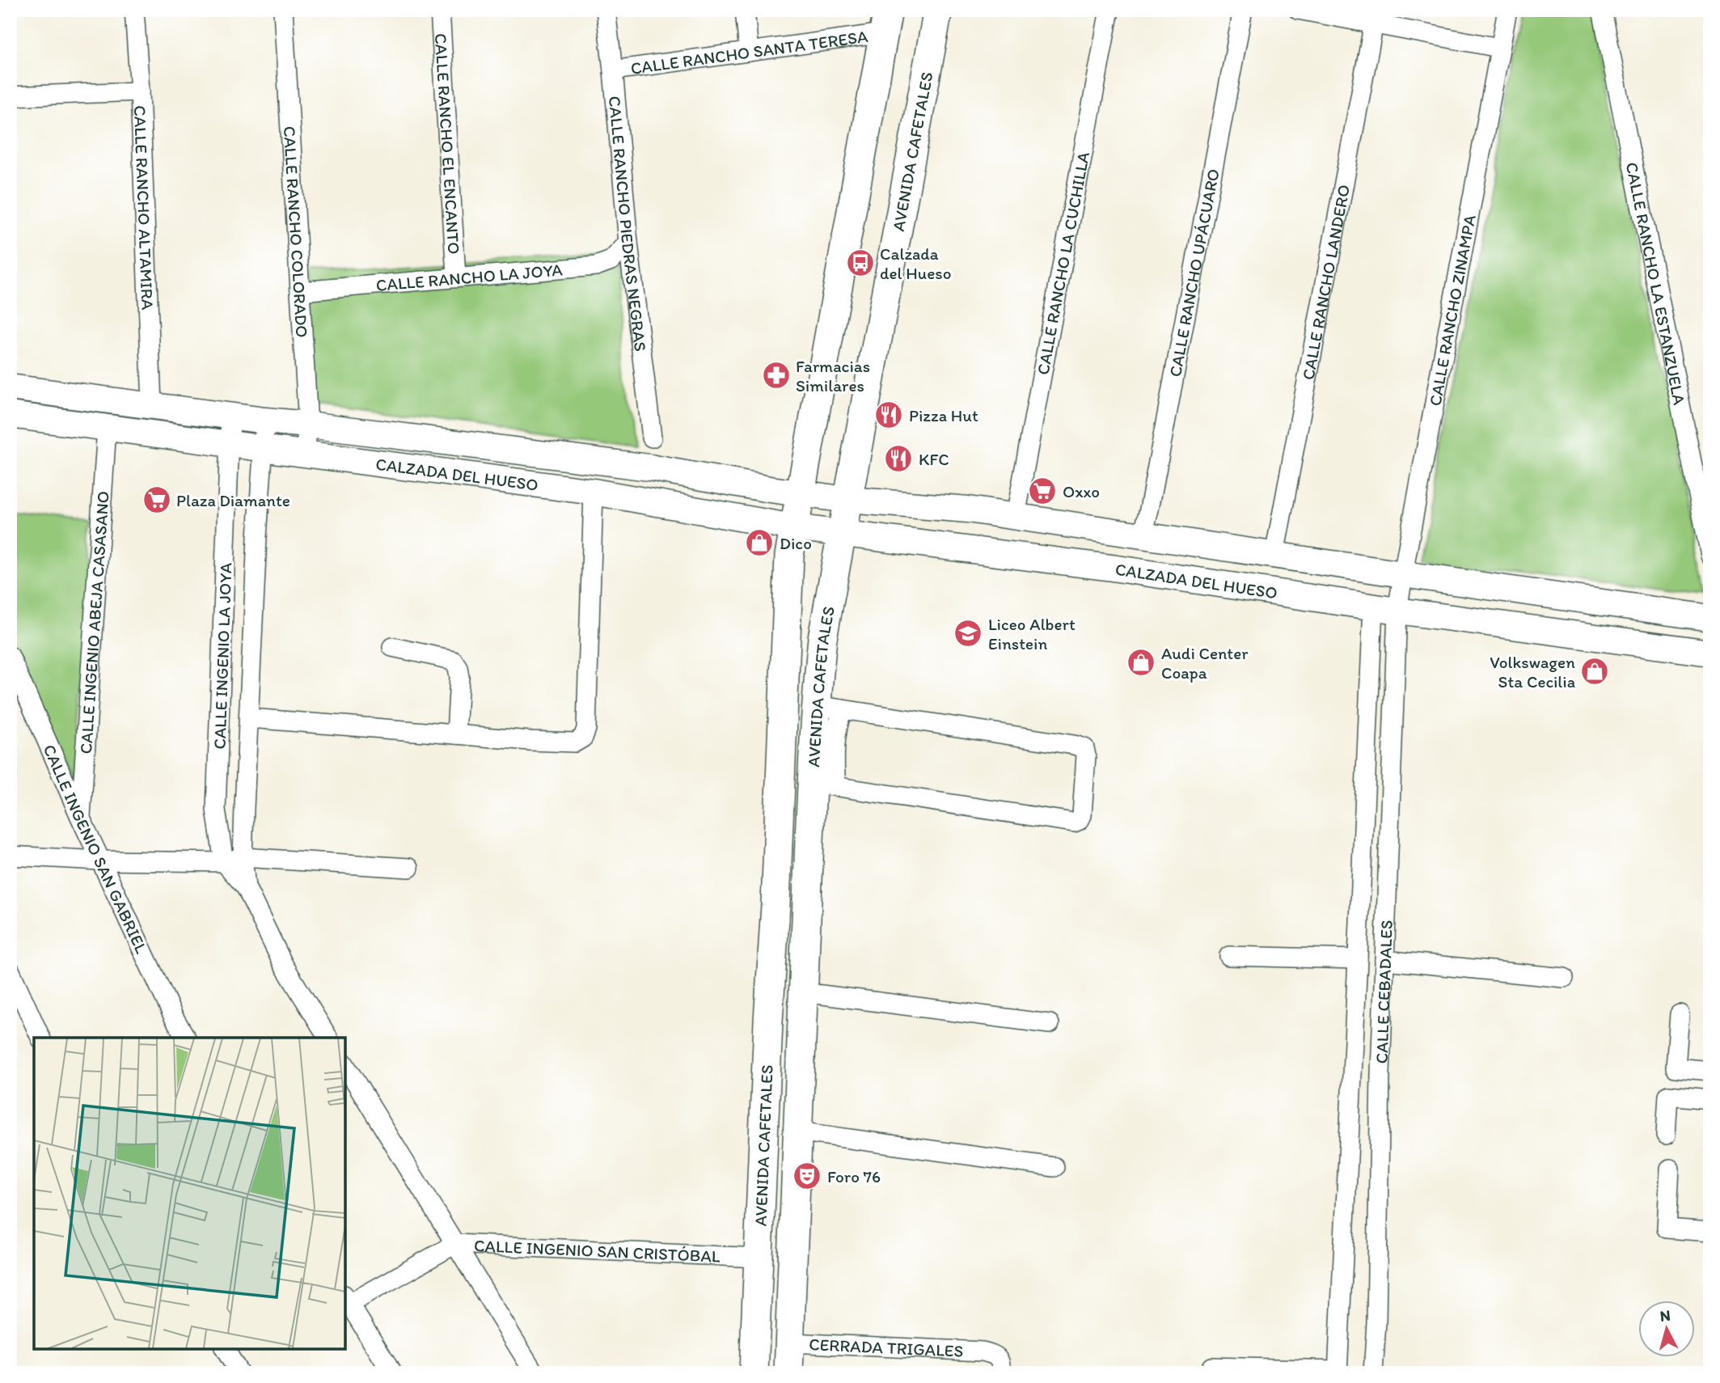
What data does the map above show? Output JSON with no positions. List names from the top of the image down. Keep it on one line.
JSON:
{"streets":{"main road":["AVENIDA CAFETALES","CALZADA DEL HUESO"],"street":["CALLE RANCHO SANTA TERESA","CALLE RANCHO EL ENCANTO","CALLE RANCHO ALTAMIRA","CALLE RANCHO PIEDRAS NEGRAS","CALLE RANCHO COLORADO","CALLE RANCHO LA CUCHILLA","CALLE RANCHO UPÁCUARO","CALLE RANCHO LA JOYA","CALLE RANCHO LANDERO","CALLE RANCHO LA ESTANZUELA","CALLE RANCHO ZINAMPA","CALLE INGENIO ABEJA CASASANO","CALLE INGENIO LA JOYA","CALLE INGENIO SAN GABRIEL","CALLE CEBADALES","CALLE INGENIO SAN CRISTÓBAL","CERRADA TRIGALES"]},"crossings":[["CALLE RANCHO SANTA TERESA","AVENIDA CAFETALES"],["CALLE RANCHO SANTA TERESA","CALLE RANCHO PIEDRAS NEGRAS"],["CALLE RANCHO EL ENCANTO","CALLE RANCHO LA JOYA"],["AVENIDA CAFETALES","CALZADA DEL HUESO"],["AVENIDA CAFETALES","CALLE INGENIO SAN CRISTÓBAL"],["AVENIDA CAFETALES","CERRADA TRIGALES"],["CALLE RANCHO ALTAMIRA","CALZADA DEL HUESO"],["CALLE RANCHO PIEDRAS NEGRAS","CALLE RANCHO LA JOYA"],["CALLE RANCHO COLORADO","CALLE RANCHO LA JOYA"],["CALLE RANCHO COLORADO","CALZADA DEL HUESO"],["CALLE RANCHO LA CUCHILLA","CALZADA DEL HUESO"],["CALLE RANCHO UPÁCUARO","CALZADA DEL HUESO"],["CALLE RANCHO LANDERO","CALZADA DEL HUESO"],["CALLE RANCHO ZINAMPA","CALZADA DEL HUESO"],["CALLE RANCHO ZINAMPA","CALLE CEBADALES"],["CALZADA DEL HUESO","CALLE INGENIO ABEJA CASASANO"],["CALZADA DEL HUESO","CALLE INGENIO LA JOYA"],["CALZADA DEL HUESO","CALLE CEBADALES"],["CALLE INGENIO ABEJA CASASANO","CALLE INGENIO SAN GABRIEL"]],"places":{"bus stop":["Calzada del Hueso"],"pharmacy":["Farmacias Similares"],"restaurant":["Pizza Hut","KFC"],"supermarket":["Oxxo","Plaza Diamante"],"shop":["Dico","Audi Center Coapa","Volkswagen Sta Cecilia"],"school or university":["Liceo Albert Einstein"],"theatre":["Foro 76"]},"north":"top"}
